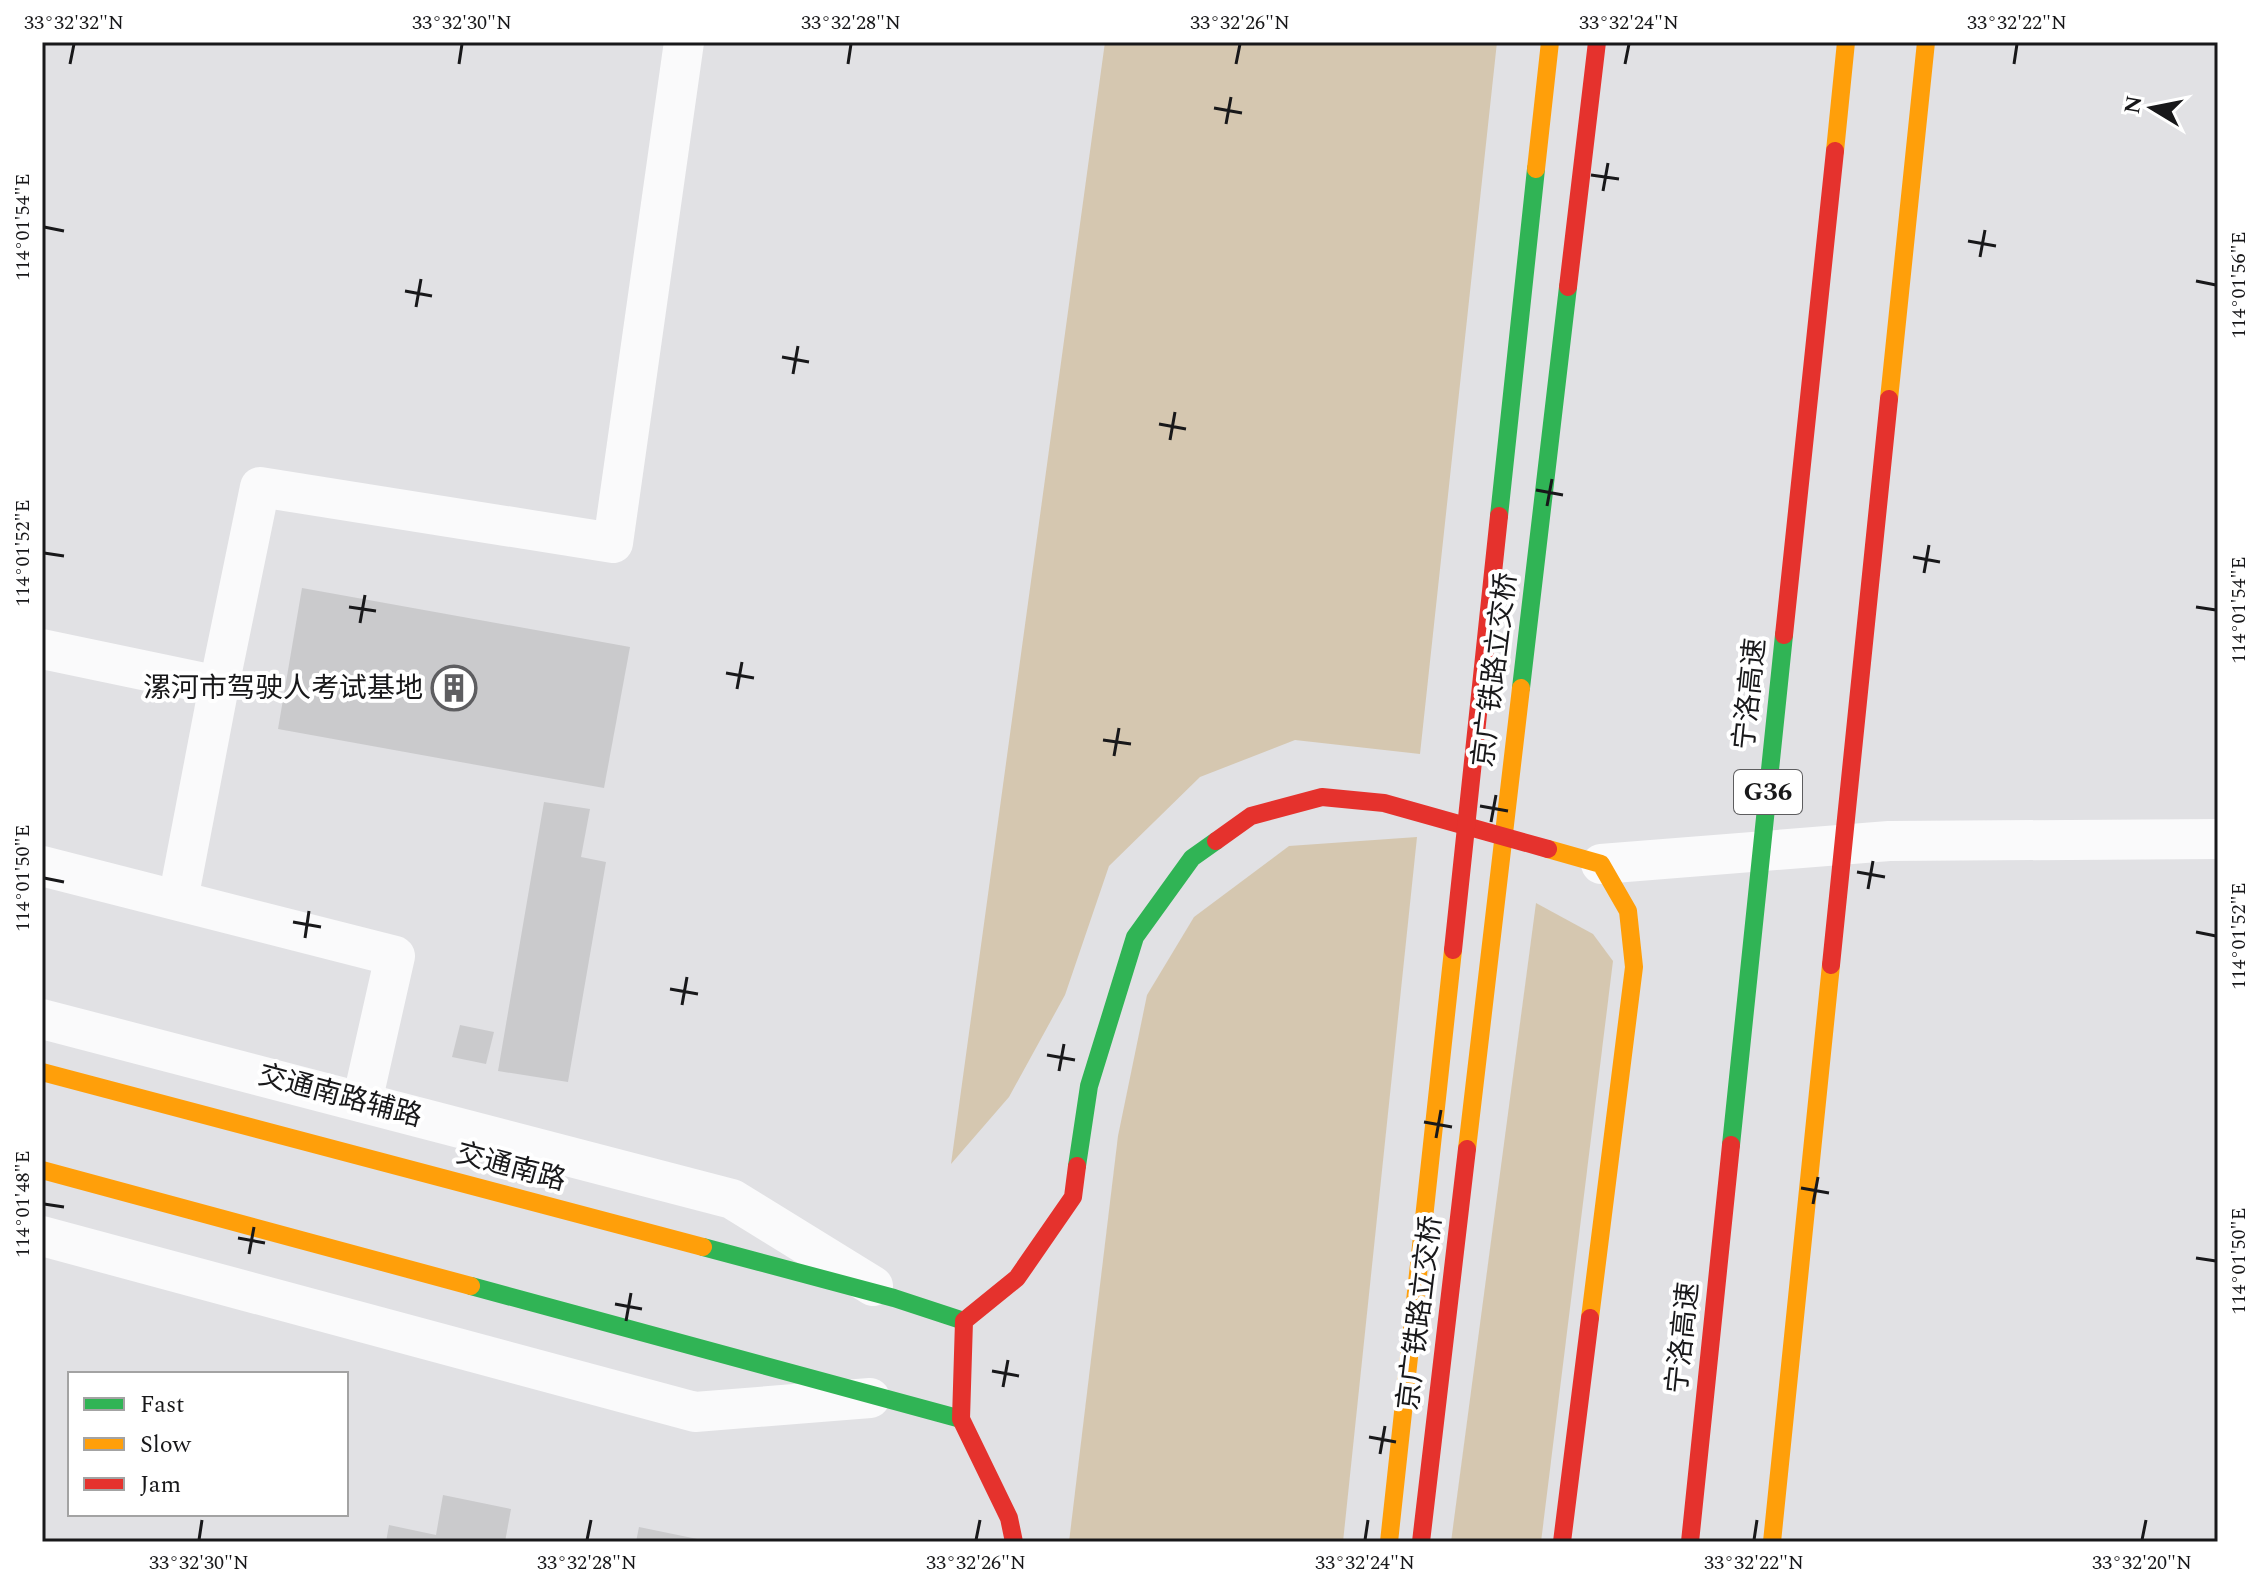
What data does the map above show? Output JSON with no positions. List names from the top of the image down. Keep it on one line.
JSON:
{"streets":{"main road":["京广铁路立交桥","宁洛高速","G36","交通南路"],"street":["交通南路辅路"]},"crossings":[["交通南路辅路","交通南路"]],"places":{"building":["漯河市驾驶人考试基地"]},"legend":["Fast","Slow","Jam"],"north":"left","coordinates":["33°32'32\"N","33°32'30\"N","33°32'28\"N","33°32'26\"N","33°32'24\"N","33°32'22\"N","114°01'54\"E","114°01'56\"E","114°01'52\"E","114°01'50\"E","114°01'48\"E","33°32'20\"N"]}
